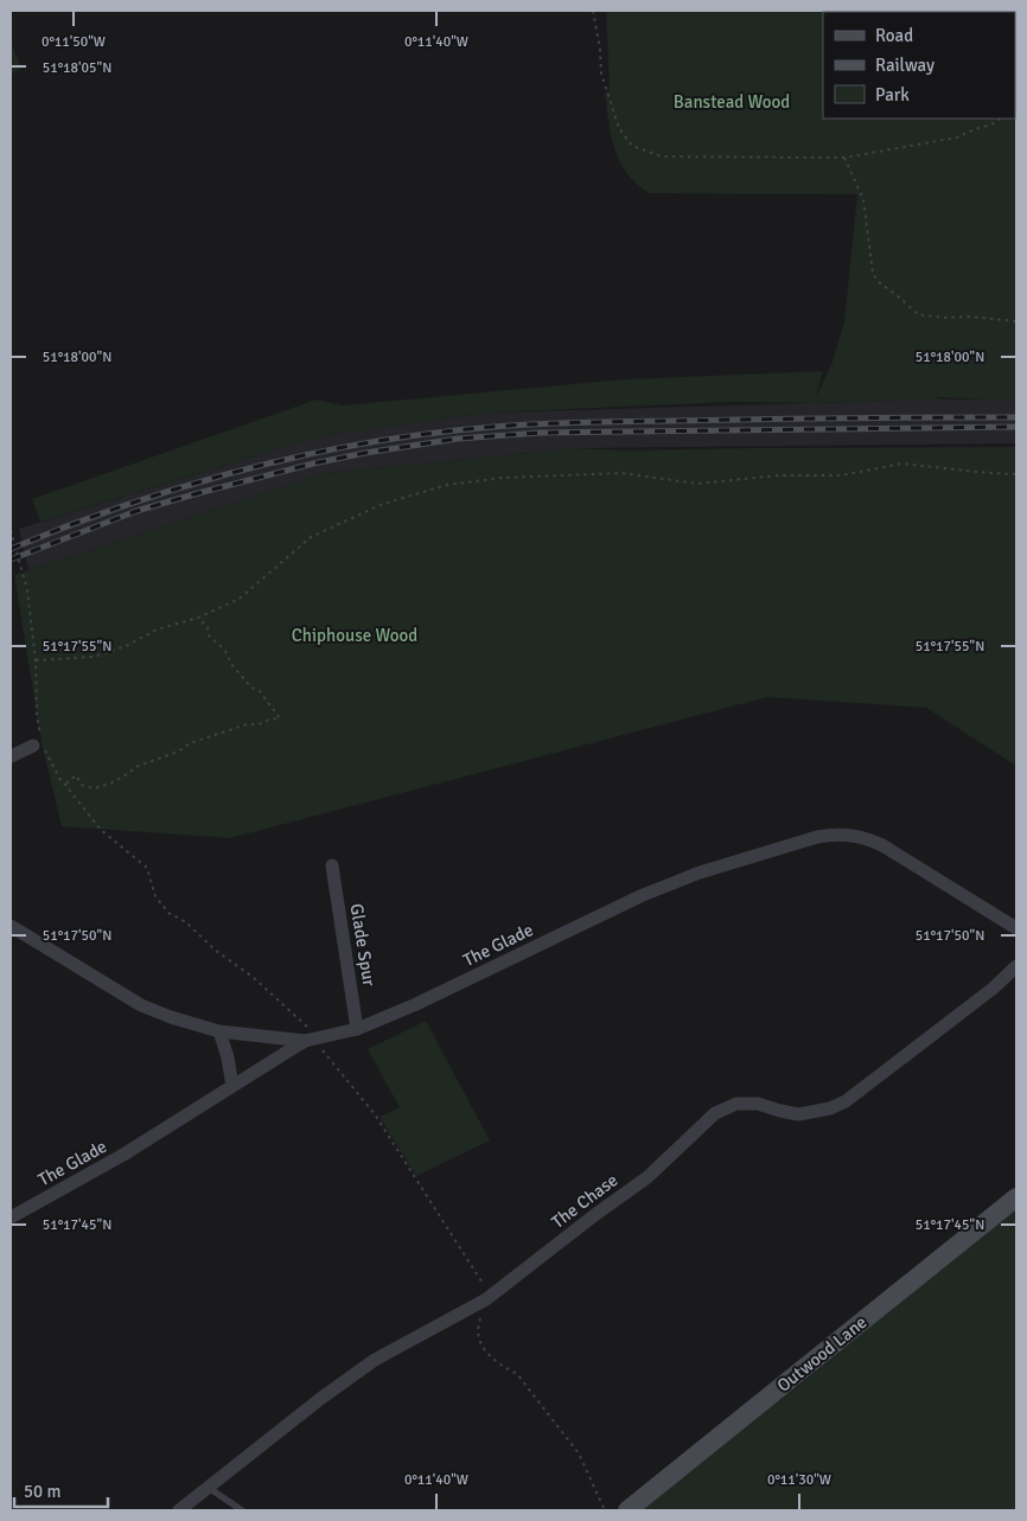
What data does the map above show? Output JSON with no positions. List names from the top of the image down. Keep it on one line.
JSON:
{"streets":{"main road":["Outwood Lane"],"street":["Glade Spur","The Glade","The Chase"]},"crossings":[["Glade Spur","The Glade"]],"parks":["Banstead Wood","Chiphouse Wood"],"legend":["Road","Railway","Park"],"scale_bar":"50 m","coordinates":["0°11'50\"W","0°11'40\"W","51°18'05\"N","51°18'00\"N","51°17'55\"N","51°17'50\"N","51°17'45\"N","0°11'30\"W"]}
